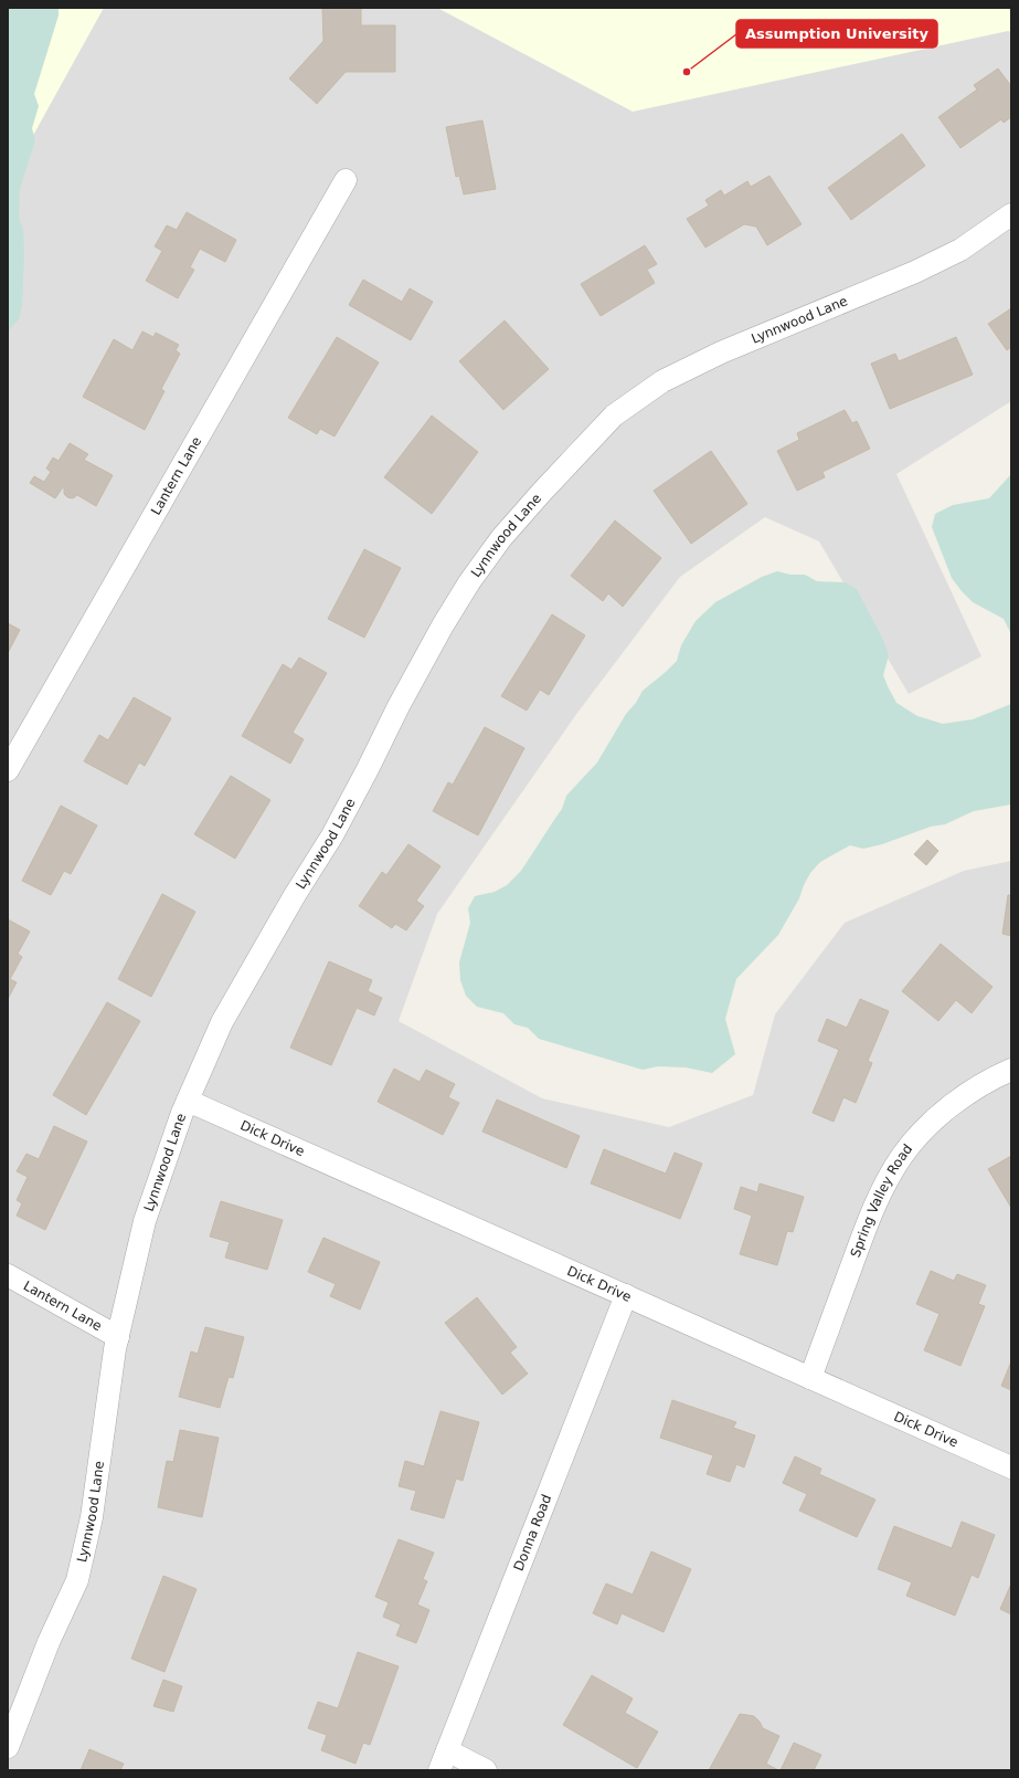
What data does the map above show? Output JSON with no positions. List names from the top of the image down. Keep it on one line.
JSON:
{"streets":{"street":["Lynnwood Lane","Lantern Lane","Dick Drive","Spring Valley Road","Donna Road"]},"crossings":[["Lynnwood Lane","Lantern Lane"],["Lynnwood Lane","Dick Drive"],["Dick Drive","Spring Valley Road"],["Dick Drive","Donna Road"]],"places":["Assumption University"]}
